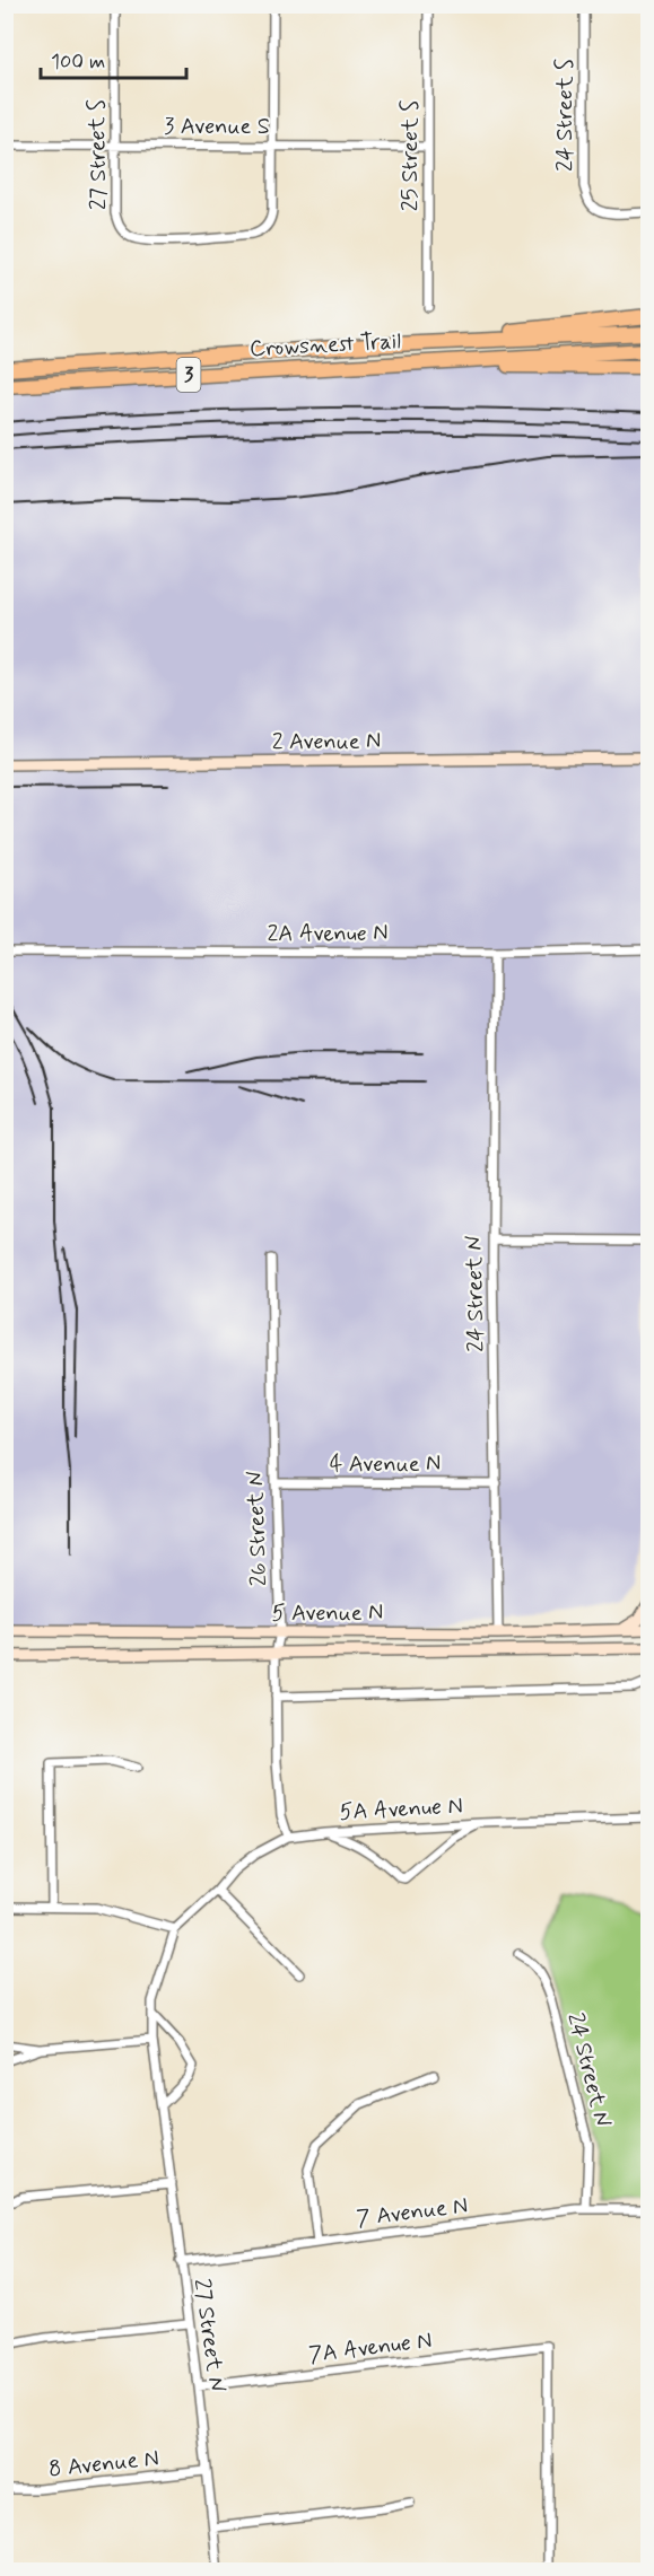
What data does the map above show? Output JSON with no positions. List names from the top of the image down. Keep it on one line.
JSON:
{"streets":{"highway":["Crowsnest Trail","3"],"main road":["2 Avenue N","5 Avenue N"],"street":["24 Street S","3 Avenue S","27 Street S","25 Street S","2A Avenue N","24 Street N","4 Avenue N","26 Street N","5A Avenue N","7 Avenue N","27 Street N","7A Avenue N","8 Avenue N"]},"crossings":[["3 Avenue S","27 Street S"],["3 Avenue S","25 Street S"],["2A Avenue N","24 Street N"],["24 Street N","4 Avenue N"],["24 Street N","5 Avenue N"],["24 Street N","7 Avenue N"],["4 Avenue N","26 Street N"],["26 Street N","5 Avenue N"],["26 Street N","5A Avenue N"],["5A Avenue N","27 Street N"],["7 Avenue N","27 Street N"],["27 Street N","7A Avenue N"],["27 Street N","8 Avenue N"]],"scale_bar":"100 m"}
